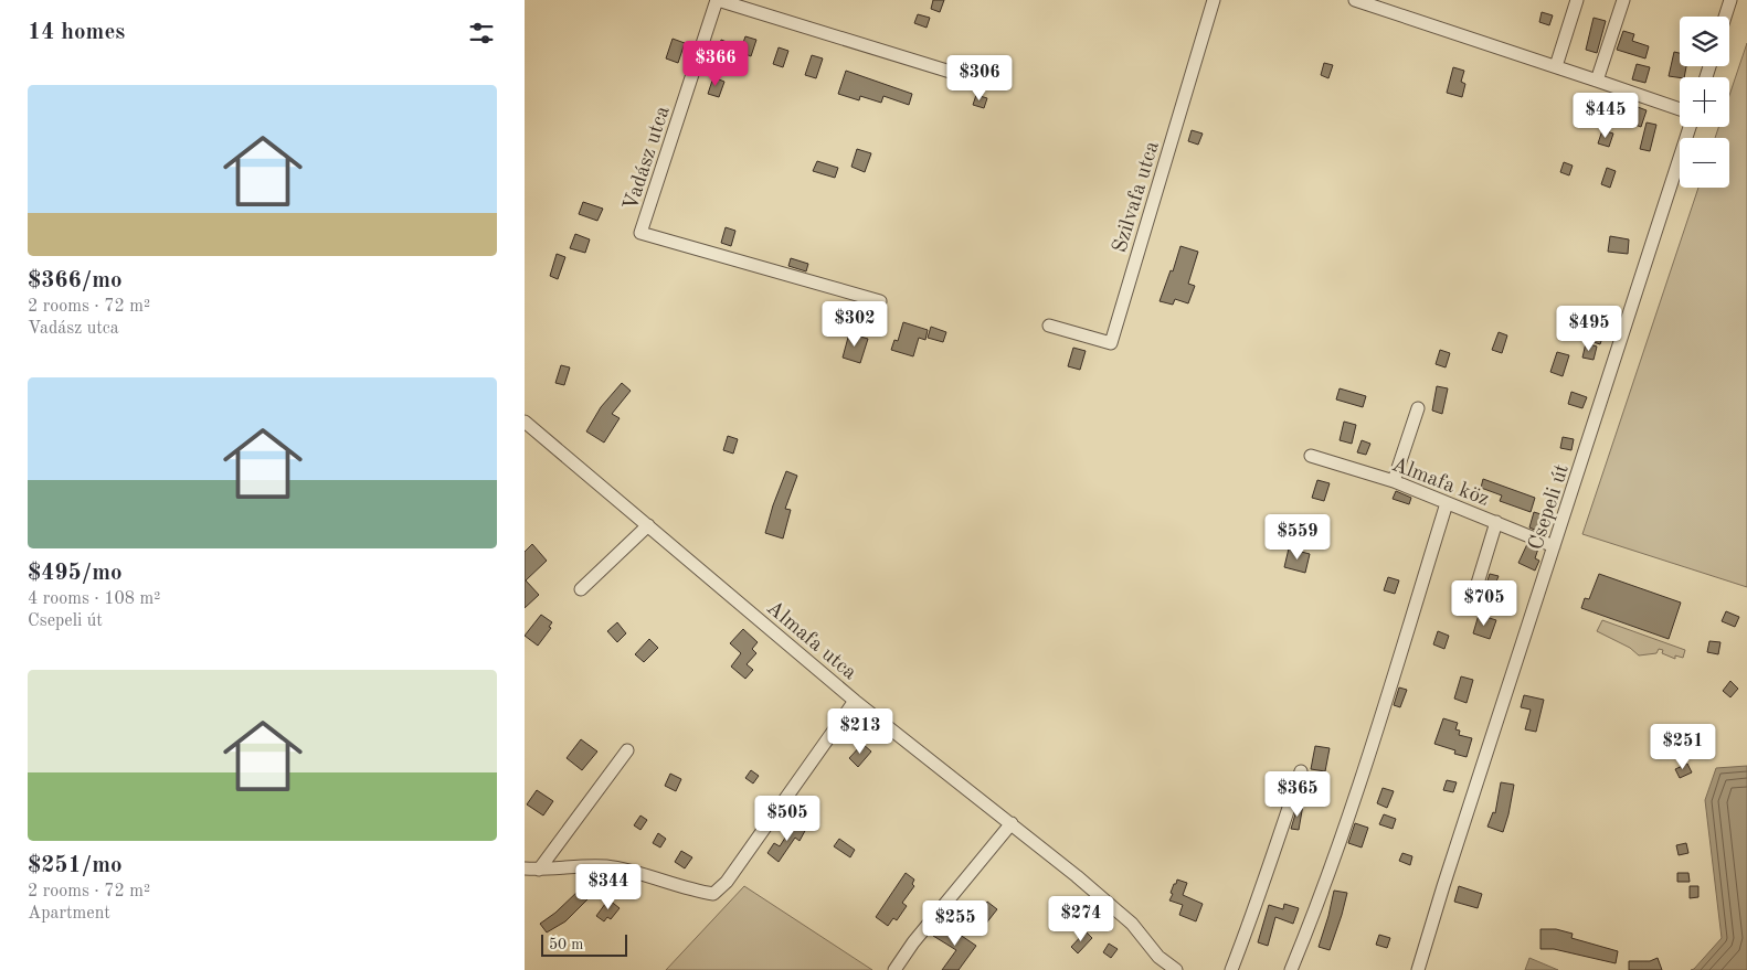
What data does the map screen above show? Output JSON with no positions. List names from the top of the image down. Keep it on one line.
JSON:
{"streets":{"street":["Vadász utca","Szilvafa utca","Almafa köz","Csepeli út","Almafa utca"]},"crossings":[["Almafa köz","Csepeli út"]],"scale_bar":"50 m","page":{"heading":"14 homes","map_buttons":["+","−"],"price":["$366","$306","$445","$302","$495","$559","$705","$213","$251","$365","$505","$344","$274","$255"],"list":[{"name":"$366/mo","note":"2 rooms · 72 m² · Vadász utca"},{"name":"$495/mo","note":"4 rooms · 108 m² · Csepeli út"},{"name":"$251/mo","note":"2 rooms · 72 m² · Apartment"}],"scale":"50 m"}}
